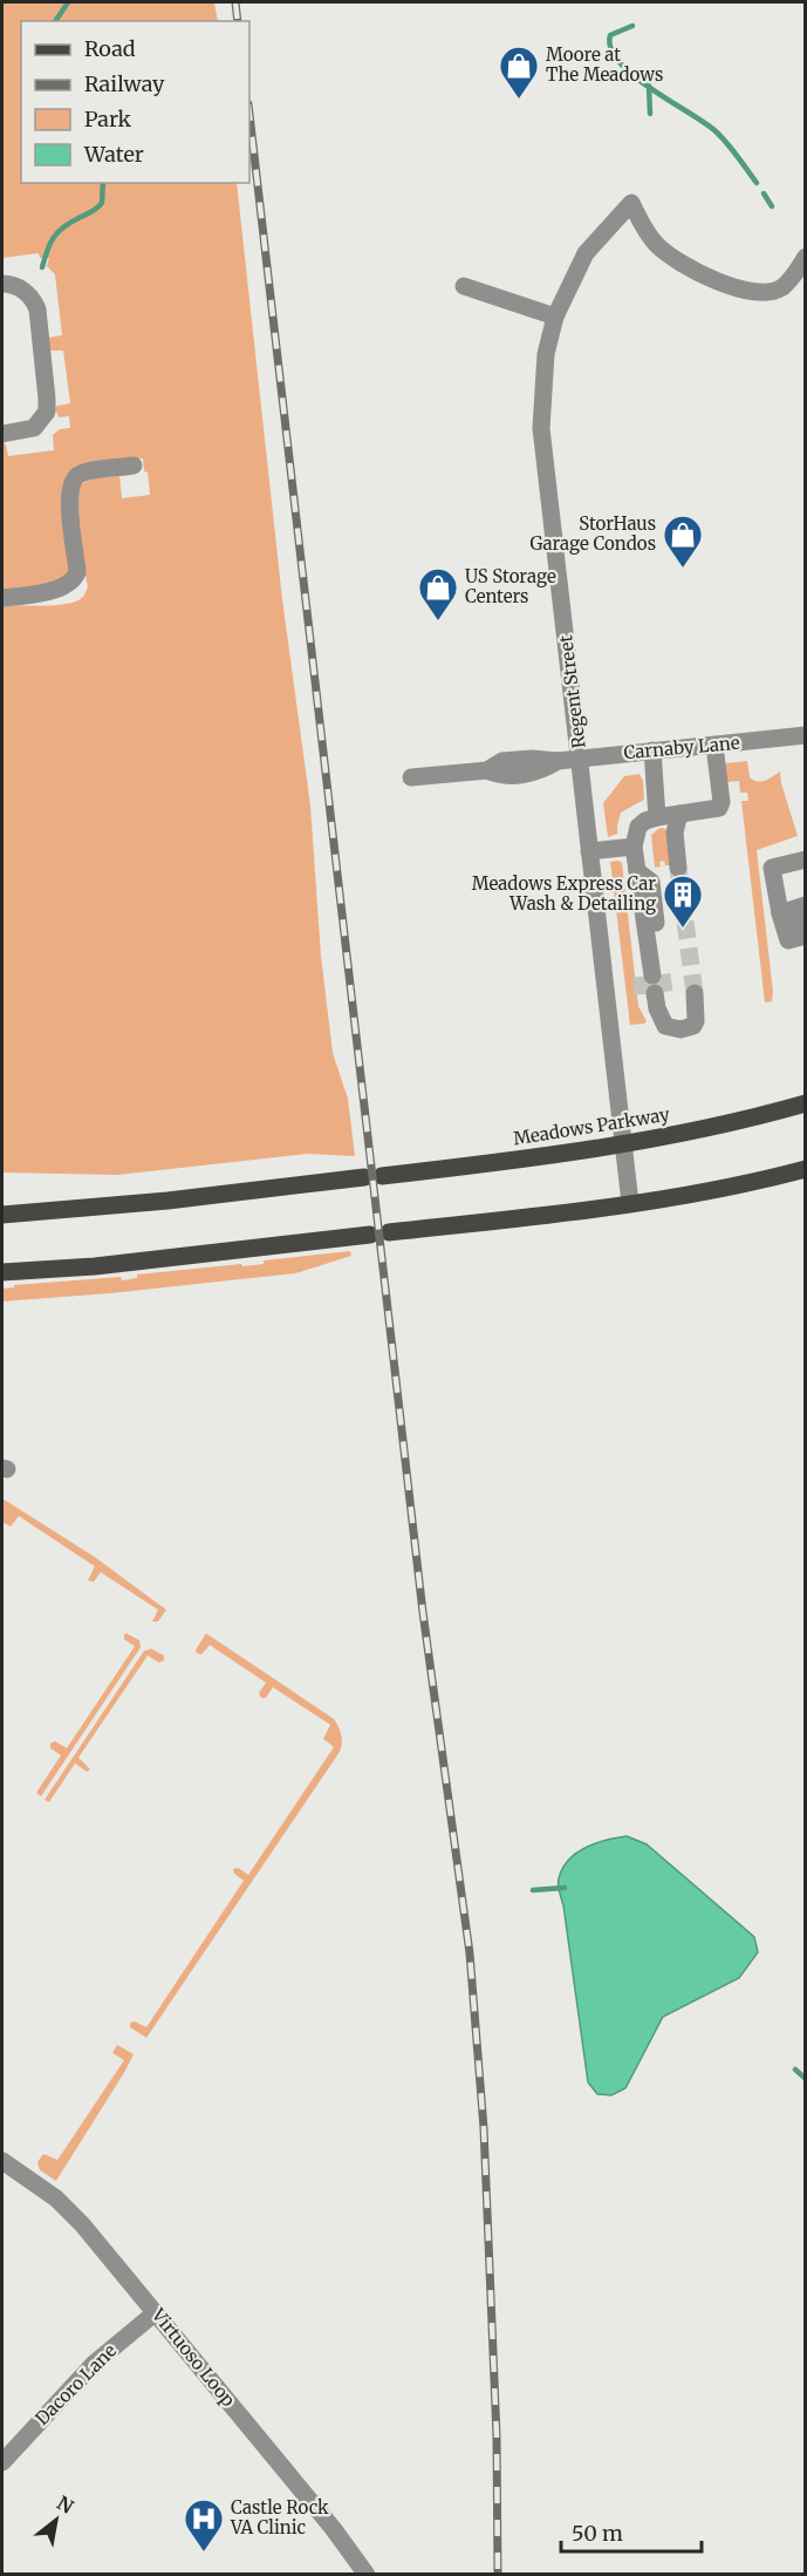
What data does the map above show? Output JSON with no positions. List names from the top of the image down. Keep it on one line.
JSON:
{"streets":{"main road":["Meadows Parkway"],"street":["Regent Street","Carnaby Lane","Virtuoso Loop","Dacoro Lane"]},"crossings":[["Regent Street","Carnaby Lane"],["Regent Street","Meadows Parkway"],["Virtuoso Loop","Dacoro Lane"]],"places":{"shop":["Moore at The Meadows","StorHaus Garage Condos","US Storage Centers"],"building":["Meadows Express Car Wash & Detailing"],"hospital":["Castle Rock VA Clinic"]},"legend":["Road","Railway","Park","Water"],"scale_bar":"50 m","north":"top right"}
